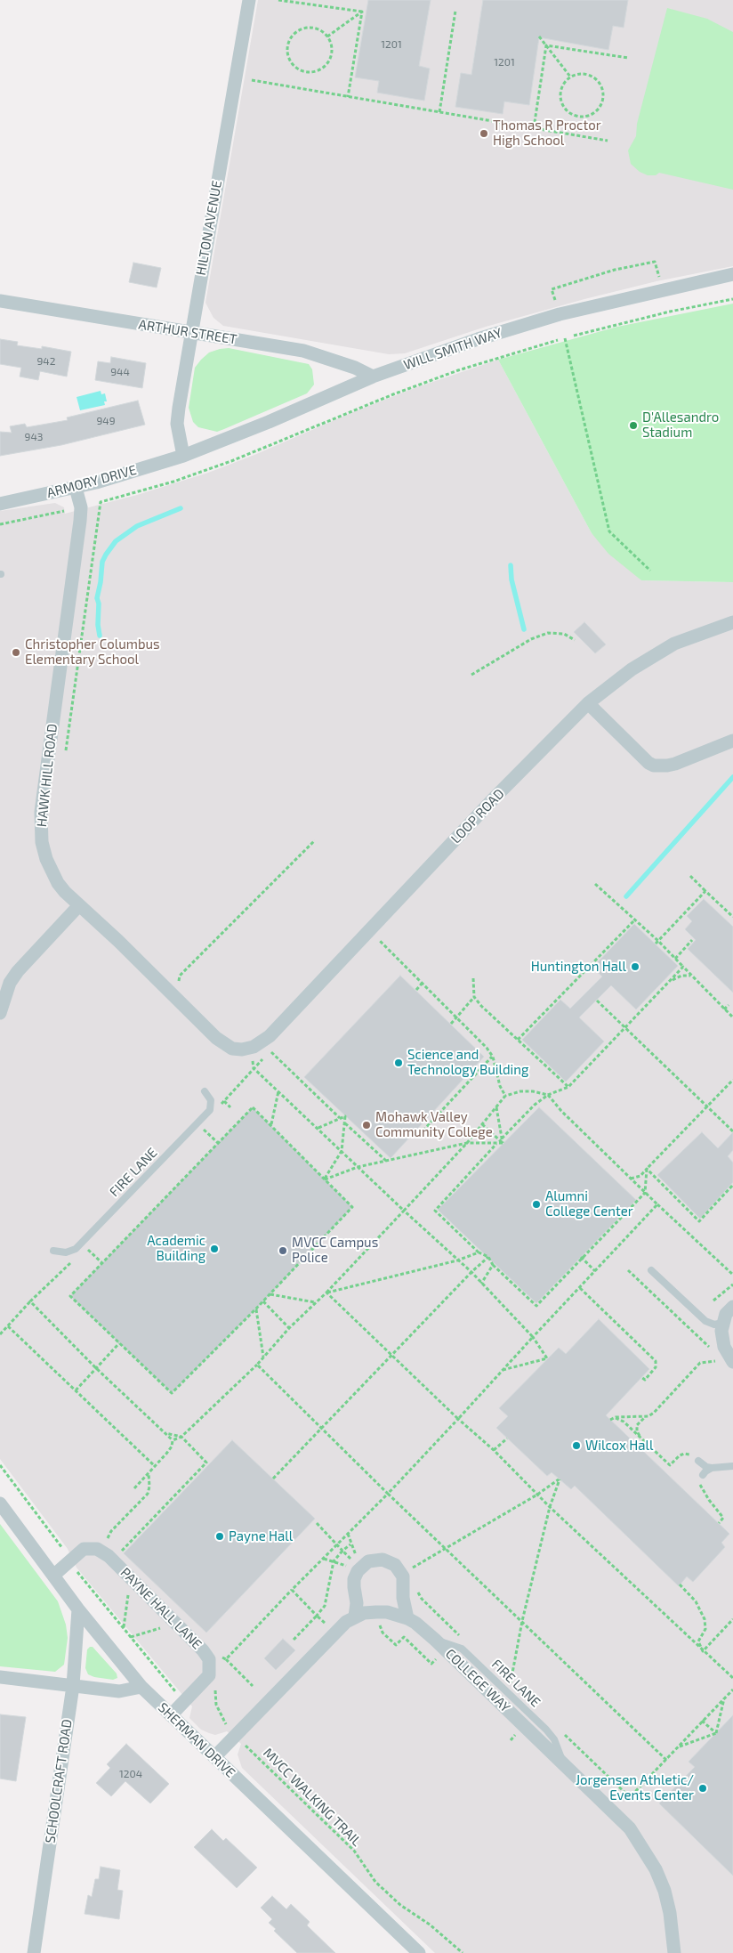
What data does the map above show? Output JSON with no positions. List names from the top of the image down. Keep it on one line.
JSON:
{"streets":{"street":["HILTON AVENUE","ARTHUR STREET","WILL SMITH WAY","ARMORY DRIVE","HAWK HILL ROAD","LOOP ROAD","PAYNE HALL LANE","COLLEGE WAY","SHERMAN DRIVE","SCHOOLCRAFT ROAD"],"lane":["FIRE LANE"],"path":["MVCC WALKING TRAIL"]},"crossings":[["HILTON AVENUE","ARTHUR STREET"],["HILTON AVENUE","WILL SMITH WAY"],["HILTON AVENUE","ARMORY DRIVE"],["ARTHUR STREET","WILL SMITH WAY"],["WILL SMITH WAY","ARMORY DRIVE"],["ARMORY DRIVE","HAWK HILL ROAD"],["HAWK HILL ROAD","LOOP ROAD"],["PAYNE HALL LANE","SHERMAN DRIVE"],["COLLEGE WAY","SHERMAN DRIVE"],["SHERMAN DRIVE","SCHOOLCRAFT ROAD"]],"places":["Thomas R Proctor High School","D'Allesandro Stadium","Christopher Columbus Elementary School","Huntington Hall","Science and Technology Building","Mohawk Valley Community College","Alumni College Center","Academic Building","MVCC Campus Police","Wilcox Hall","Payne Hall","Jorgensen Athletic/ Events Center"],"house_numbers":["1201","1201","942","944","949","943","1204"]}
